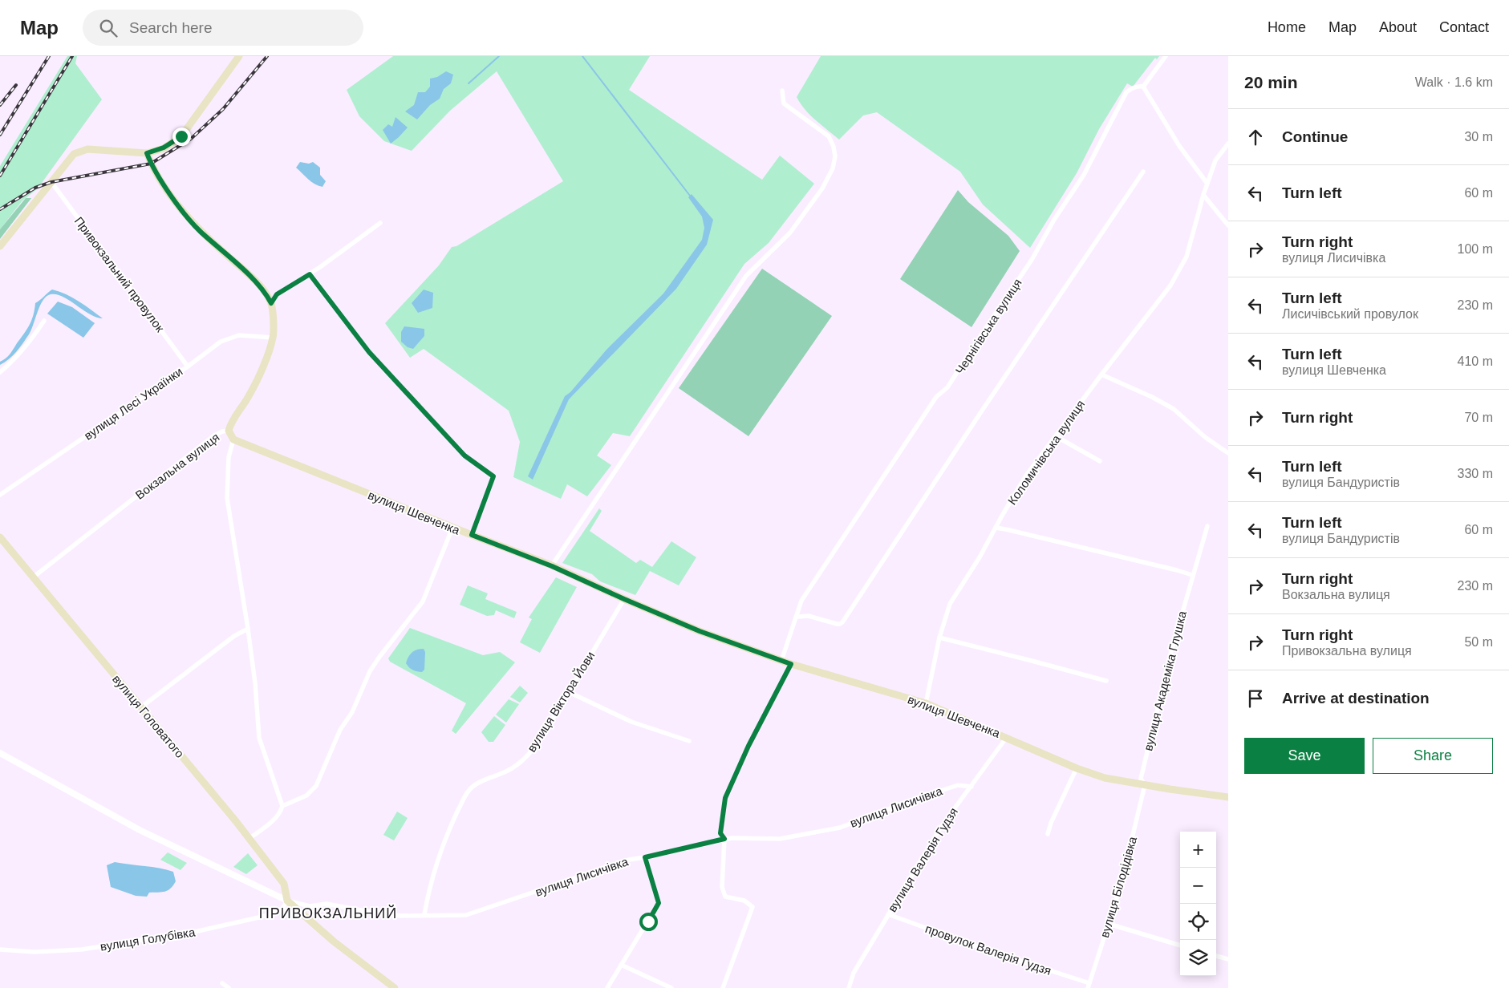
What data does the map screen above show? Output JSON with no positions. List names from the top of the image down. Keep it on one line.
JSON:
{"streets":{"main road":["Вокзальна вулиця","вулиця Шевченка","вулиця Головатого"],"street":["Привокзальний провулок","Чернігівська вулиця","вулиця Лесі Українки","Коломичівська вулиця","вулиця Академіка Глушка","вулиця Віктора Йови","вулиця Лисичівка","вулиця Валерія Гудзя","вулиця Білодідівка","вулиця Голубівка","провулок Валерія Гудзя"]},"crossings":[["Привокзальний провулок","вулиця Лесі Українки"],["вулиця Лесі Українки","Вокзальна вулиця"],["Коломичівська вулиця","вулиця Шевченка"],["Вокзальна вулиця","вулиця Головатого"],["вулиця Шевченка","вулиця Академіка Глушка"],["вулиця Шевченка","вулиця Віктора Йови"],["вулиця Шевченка","вулиця Валерія Гудзя"],["вулиця Шевченка","вулиця Білодідівка"],["вулиця Академіка Глушка","вулиця Білодідівка"],["вулиця Віктора Йови","вулиця Лисичівка"],["вулиця Головатого","вулиця Лисичівка"],["вулиця Головатого","вулиця Голубівка"],["вулиця Лисичівка","вулиця Валерія Гудзя"],["вулиця Лисичівка","вулиця Голубівка"],["вулиця Валерія Гудзя","провулок Валерія Гудзя"],["вулиця Білодідівка","провулок Валерія Гудзя"]],"districts":["ПРИВОКЗАЛЬНИЙ"],"page":{"header":"Map","search":"Search here","nav":["Home","Map","About","Contact"],"heading":["20 min","Walk · 1.6 km"],"list":[["Continue","30 m"],["Turn left","60 m"],["Turn right","вулиця Лисичівка","100 m"],["Turn left","Лисичівський провулок","230 m"],["Turn left","вулиця Шевченка","410 m"],["Turn right","70 m"],["Turn left","вулиця Бандуристів","330 m"],["Turn left","вулиця Бандуристів","60 m"],["Turn right","Вокзальна вулиця","230 m"],["Turn right","Привокзальна вулиця","50 m"],"Arrive at destination"],"buttons":["Save","Share"],"map_buttons":["+","−"]}}
